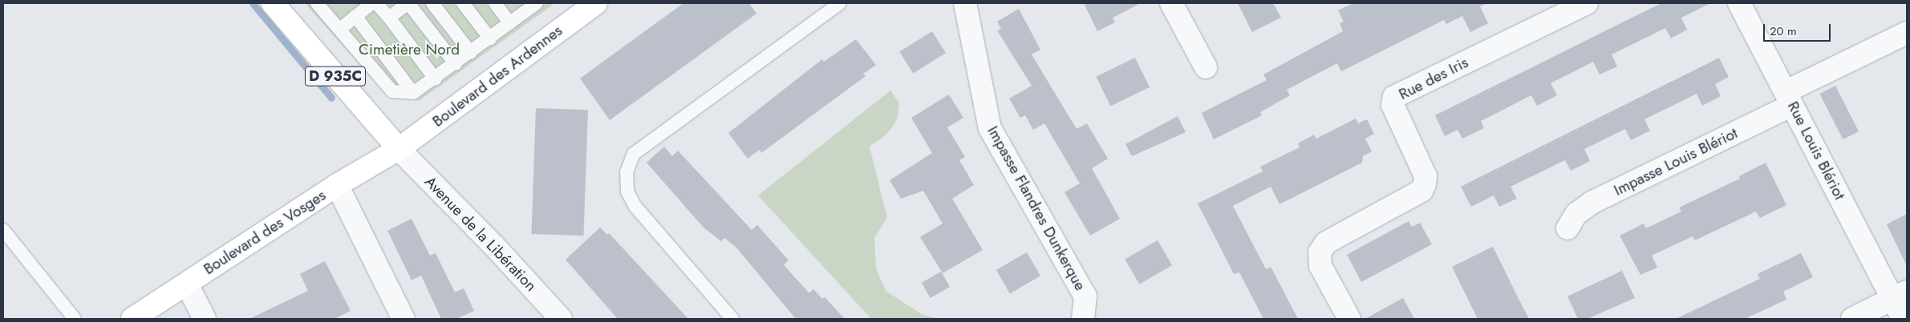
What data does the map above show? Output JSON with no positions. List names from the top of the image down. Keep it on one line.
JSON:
{"streets":{"main road":["D 935C","Boulevard des Ardennes","Boulevard des Vosges"],"street":["Rue des Iris","Rue Louis Blériot","Impasse Louis Blériot","Impasse Flandres Dunkerque","Avenue de la Libération"]},"crossings":[["D 935C","Boulevard des Ardennes"],["D 935C","Boulevard des Vosges"],["D 935C","Avenue de la Libération"],["Boulevard des Ardennes","Boulevard des Vosges"],["Boulevard des Ardennes","Avenue de la Libération"],["Rue Louis Blériot","Impasse Louis Blériot"],["Boulevard des Vosges","Avenue de la Libération"]],"parks":["Cimetière Nord"],"scale_bar":"20 m"}
